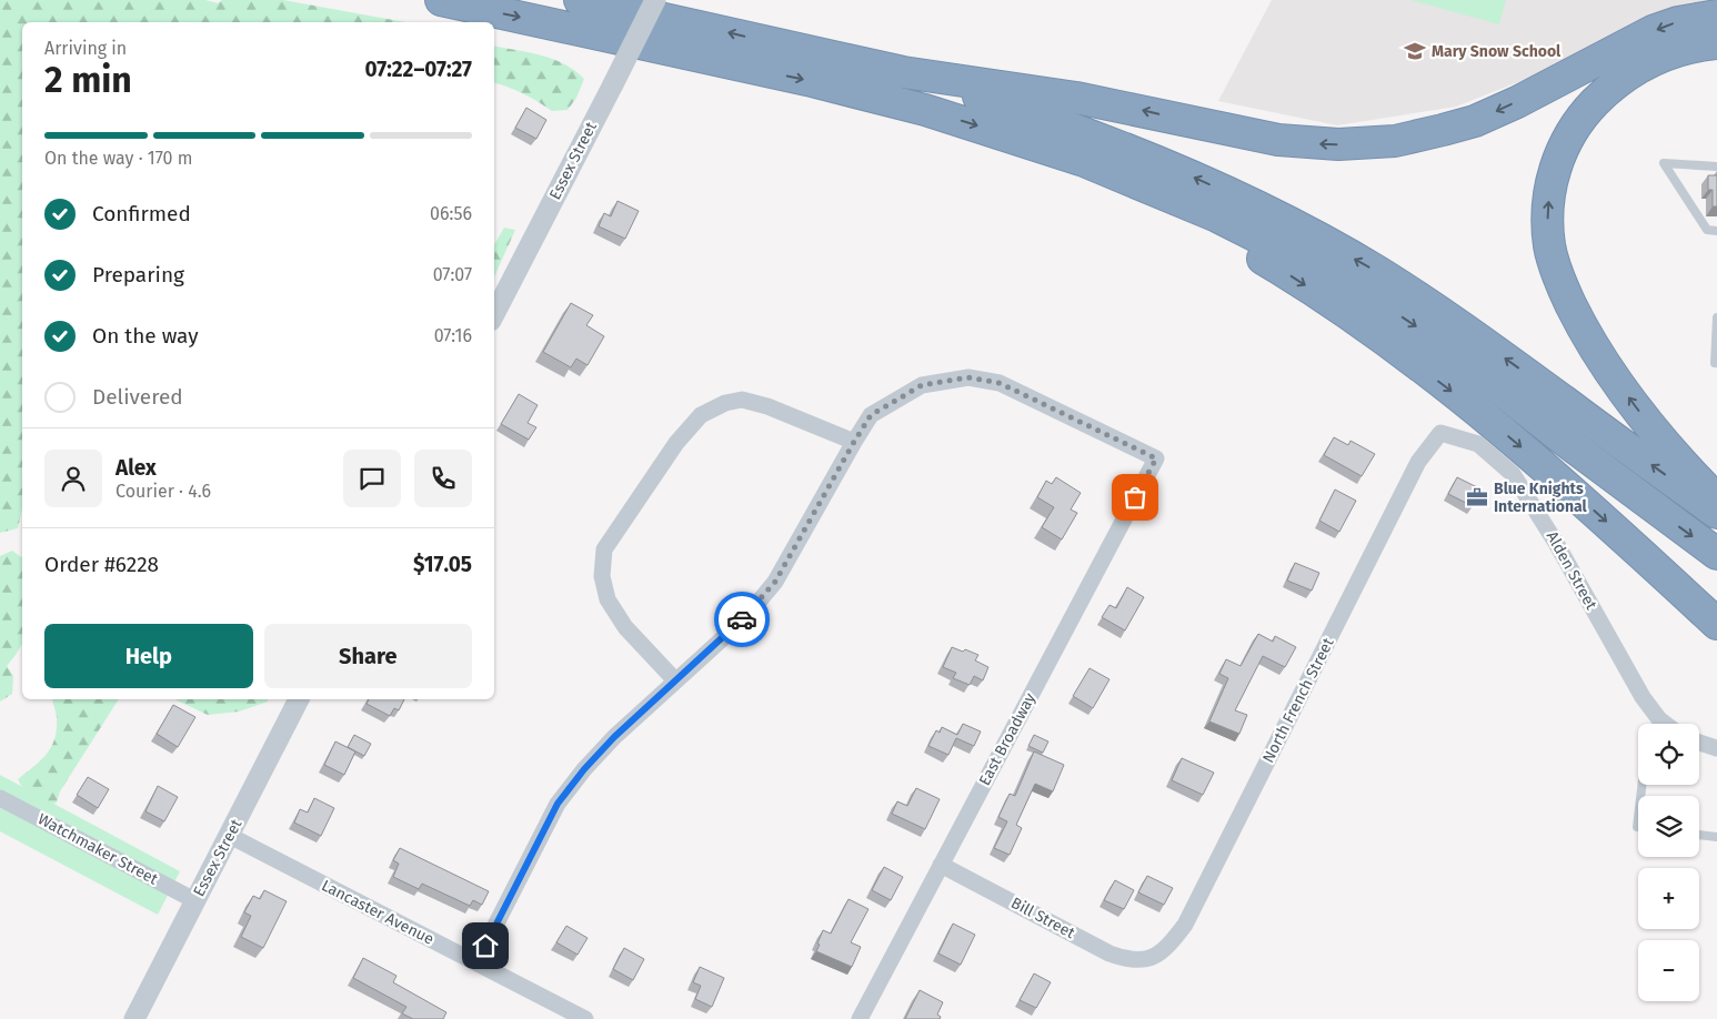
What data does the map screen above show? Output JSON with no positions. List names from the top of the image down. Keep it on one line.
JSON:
{"streets":{"street":["Essex Street","Alden Street","North French Street","East Broadway","Watchmaker Street","Lancaster Avenue","Bill Street"]},"crossings":[["Essex Street","Watchmaker Street"],["Essex Street","Lancaster Avenue"],["Alden Street","North French Street"],["North French Street","Bill Street"],["East Broadway","Bill Street"]],"places":{"school or university":["Mary Snow School"],"office":["Blue Knights International"]},"page":{"heading":["2 min","Arriving in","07:22–07:27"],"panel":["Alex","Courier · 4.6","Order #6228","$17.05"],"bar":"On the way · 170 m","list":[["Confirmed","06:56"],["Preparing","07:07"],["On the way","07:16"],"Delivered"],"buttons":["Help","Share"],"map_buttons":["+","−"]}}
